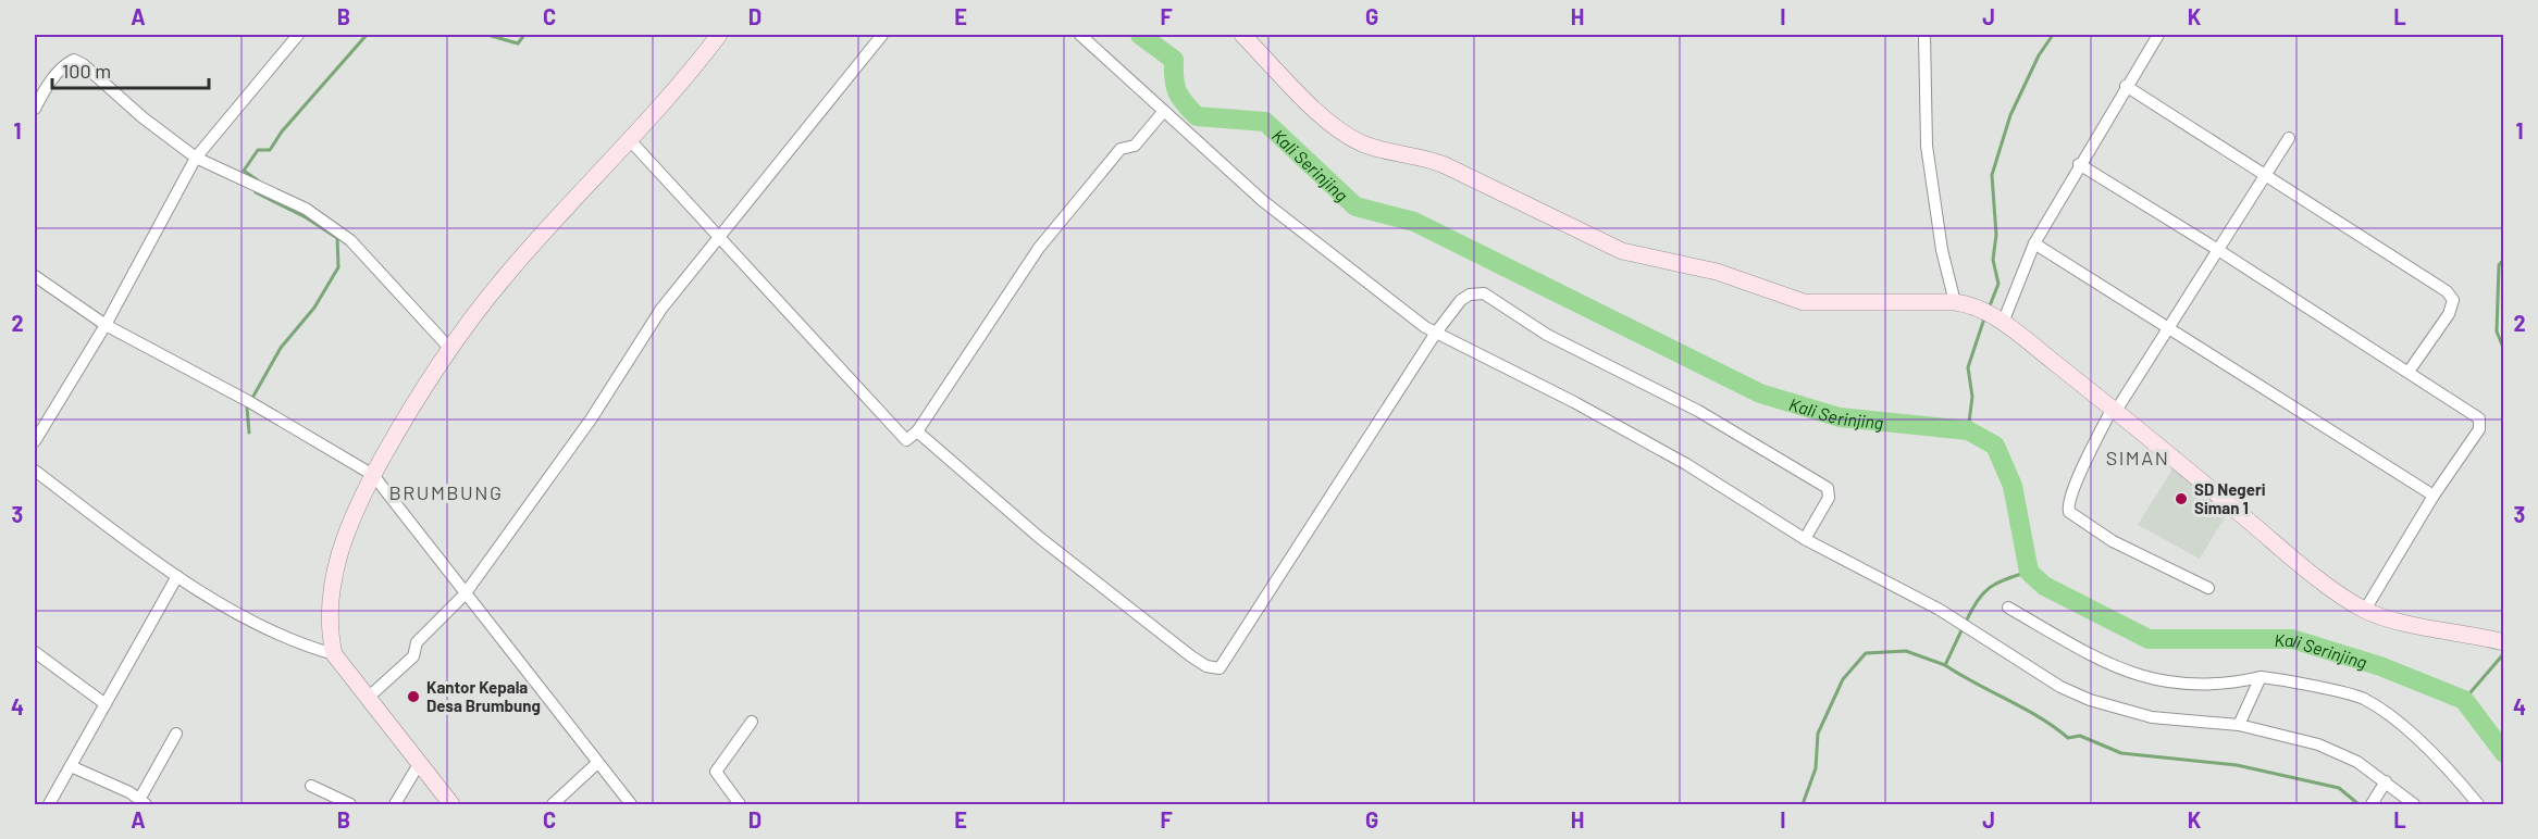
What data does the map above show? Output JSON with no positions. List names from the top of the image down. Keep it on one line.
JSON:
{"districts":["SIMAN","BRUMBUNG"],"water":["Kali Serinjing"],"places":["SD Negeri Siman 1","Kantor Kepala Desa Brumbung"],"scale_bar":"100 m","grid":{"columns":["A","B","C","D","E","F","G","H","I","J","K","L"],"rows":["1","2","3","4"]}}
